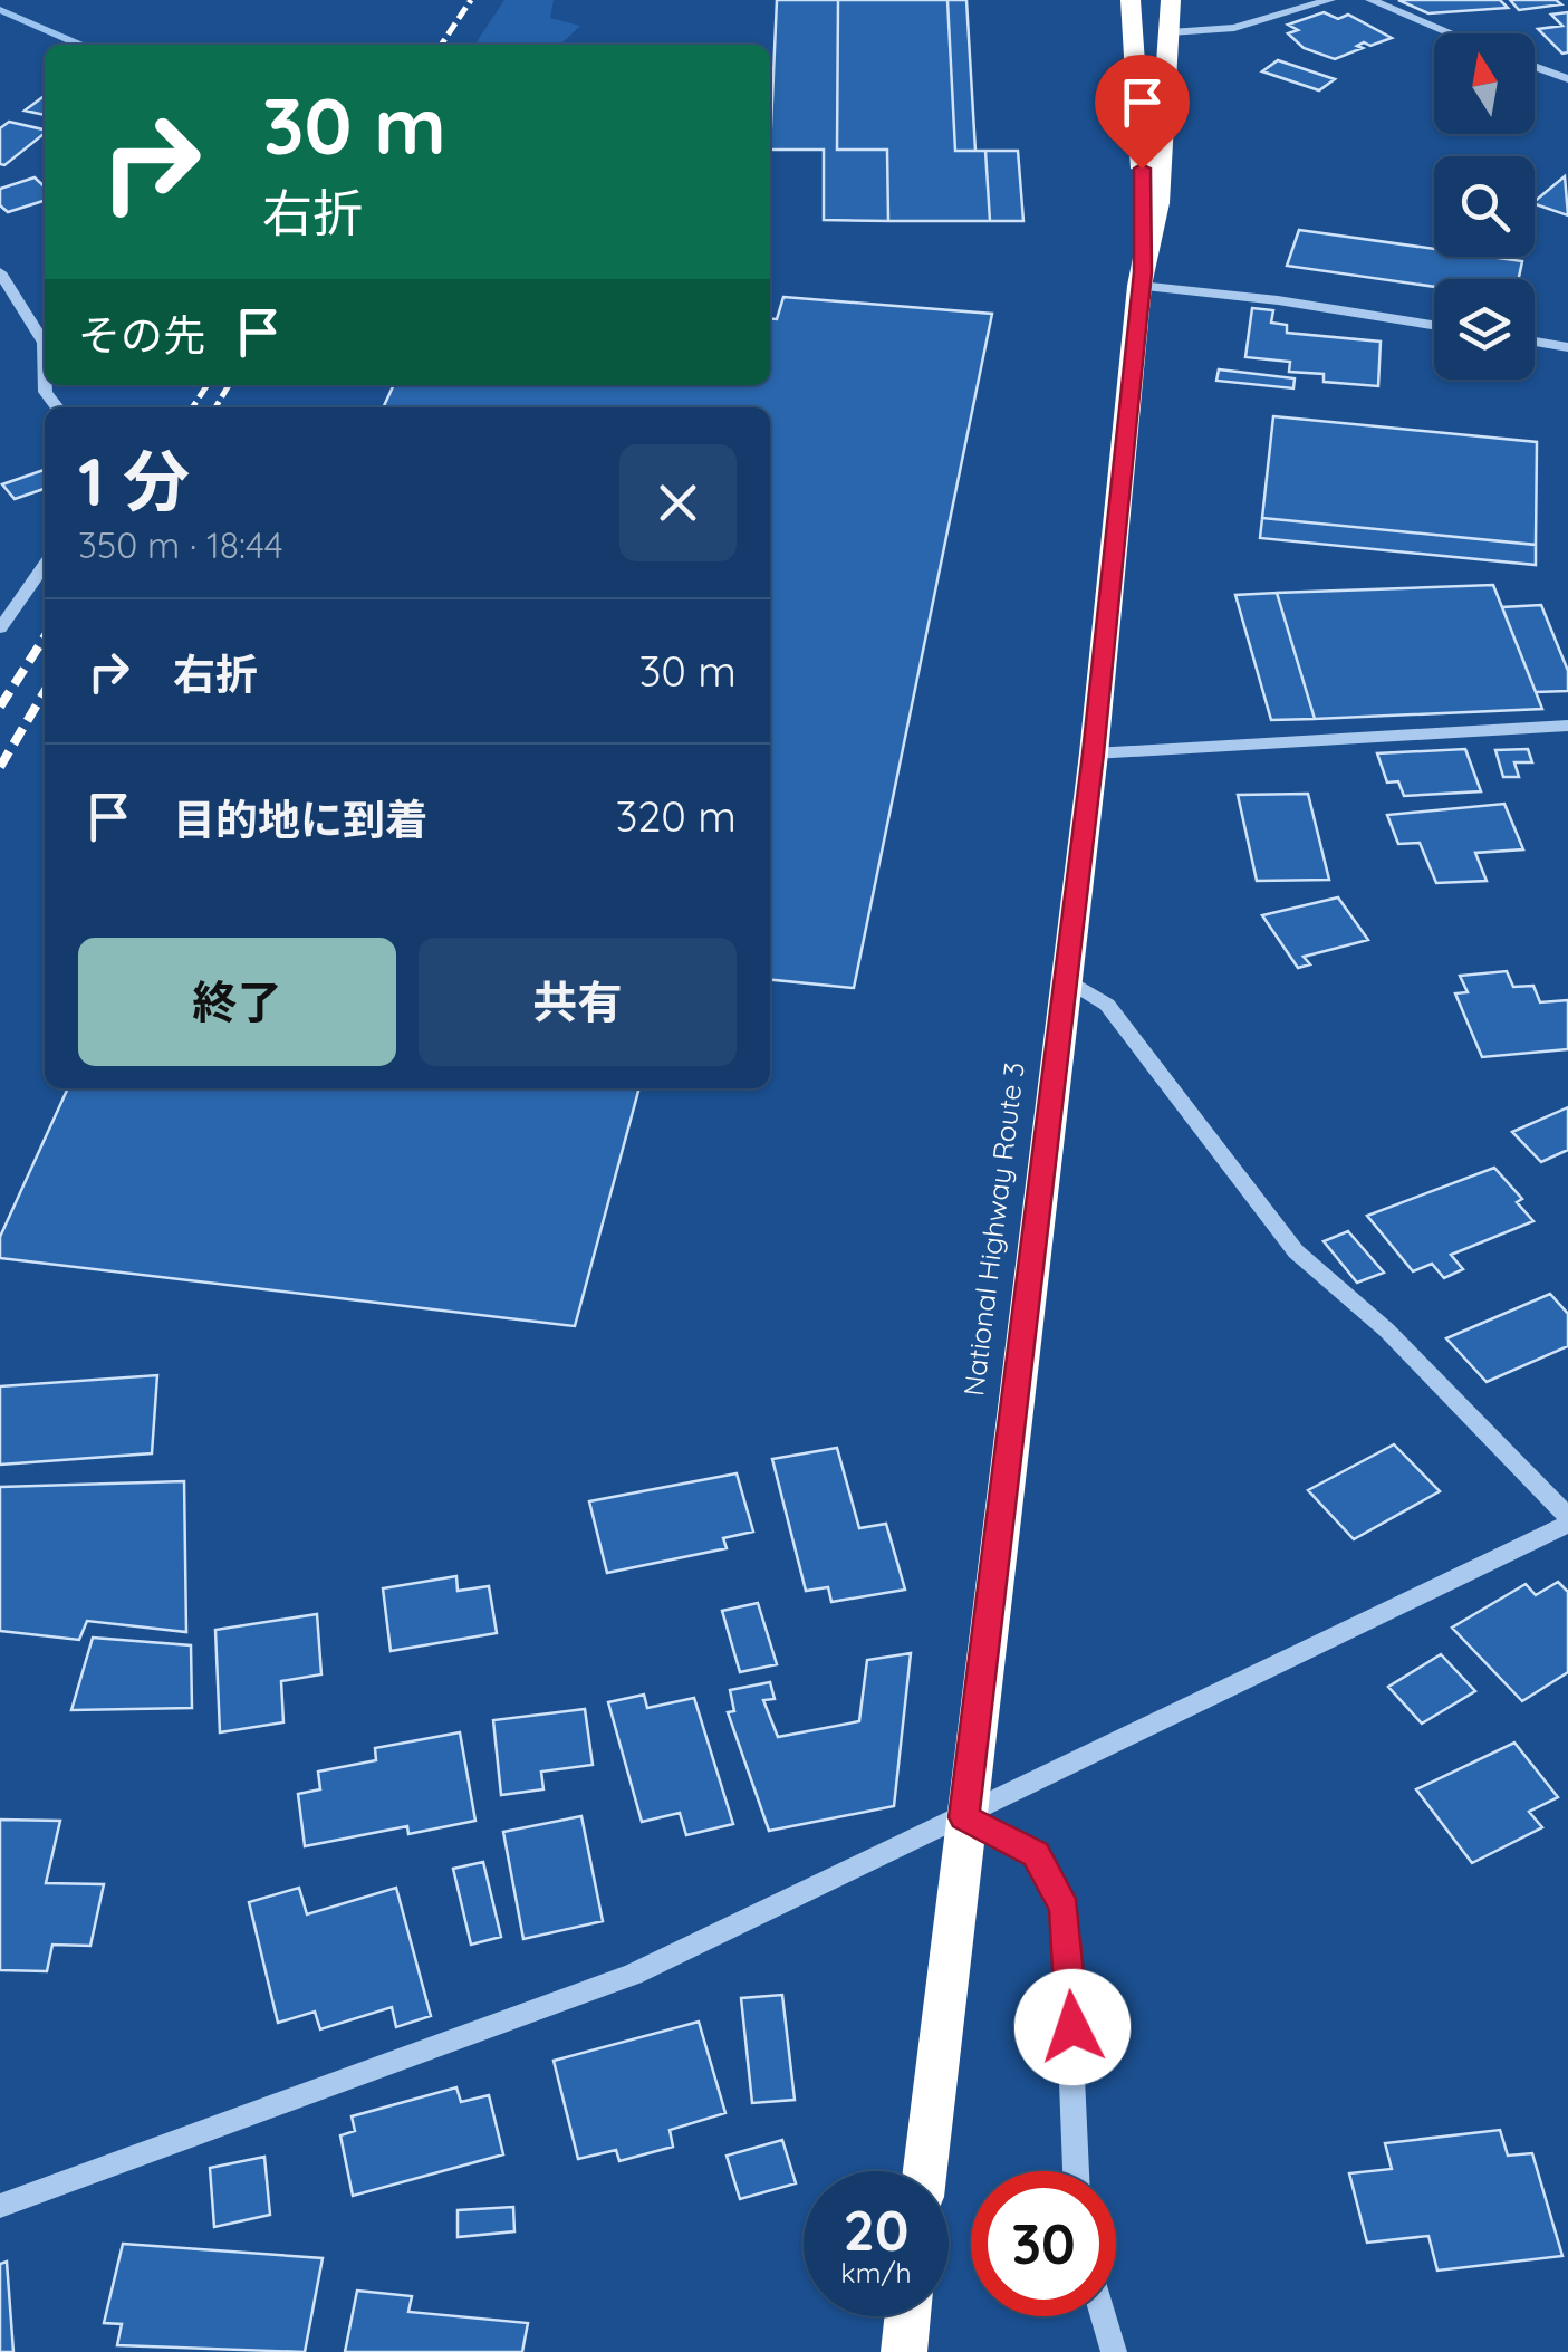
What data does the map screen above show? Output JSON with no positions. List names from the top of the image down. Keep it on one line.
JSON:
{"streets":{"highway":["National Highway Route 3"]},"north":"top","page":{"turn":["30 m","右折"],"then":"その先","heading":["1 分","350 m · 18:44"],"list":[{"name":"右折","value":"30 m"},{"name":"目的地に到着","value":"320 m"}],"buttons":["終了","共有"],"speed":"20 km/h","limit":"30"}}
